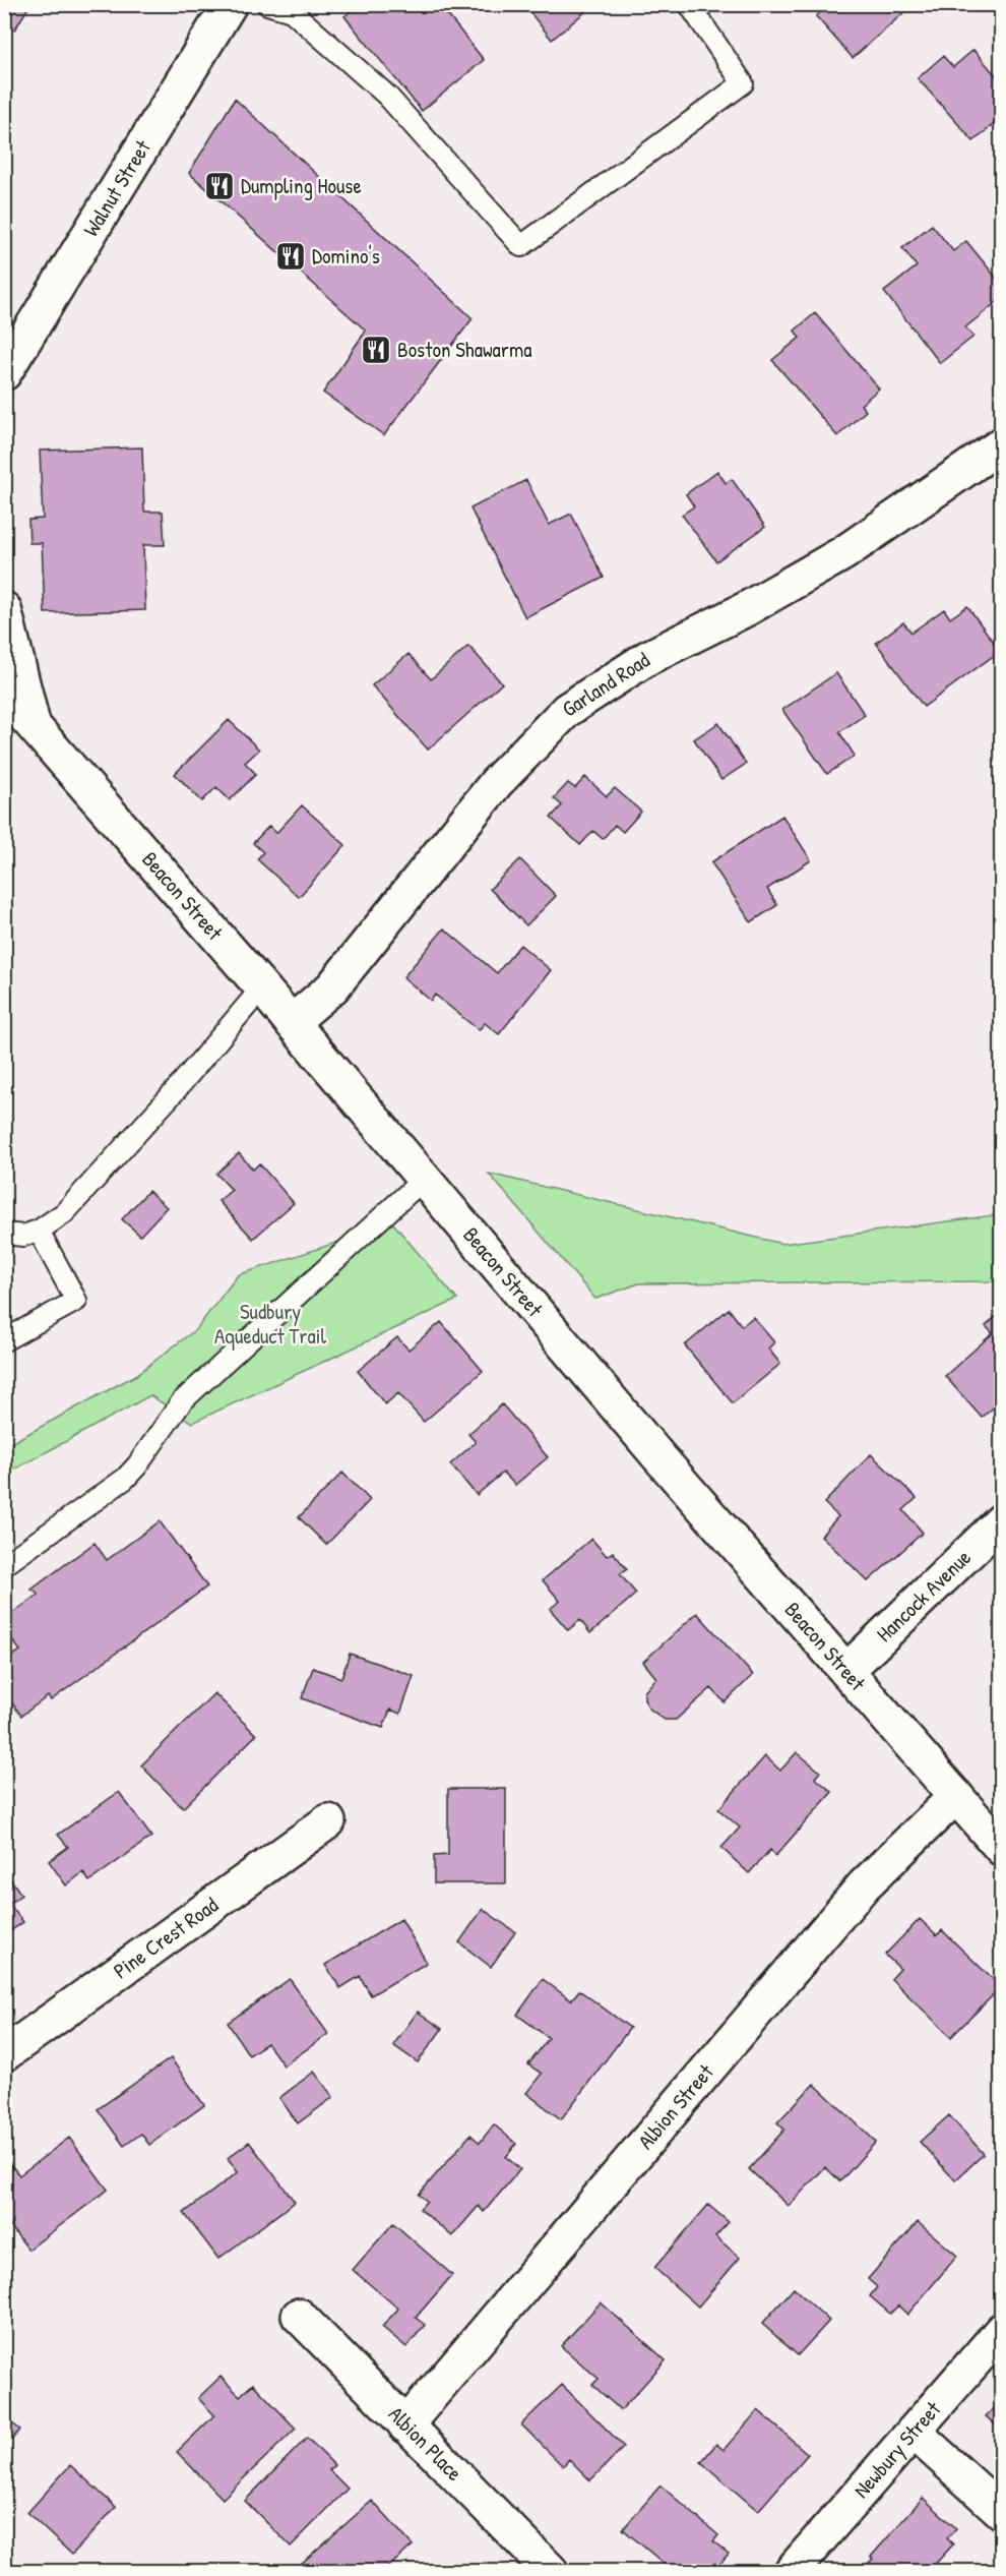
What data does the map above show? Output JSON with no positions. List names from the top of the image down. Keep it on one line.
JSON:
{"streets":{"street":["Walnut Street","Garland Road","Beacon Street","Hancock Avenue","Pine Crest Road","Albion Street","Albion Place","Newbury Street"]},"crossings":[["Garland Road","Beacon Street"],["Beacon Street","Hancock Avenue"],["Beacon Street","Albion Street"],["Albion Street","Albion Place"]],"parks":["Sudbury Aqueduct Trail"],"places":{"restaurant":["Dumpling House","Domino's","Boston Shawarma"]}}
